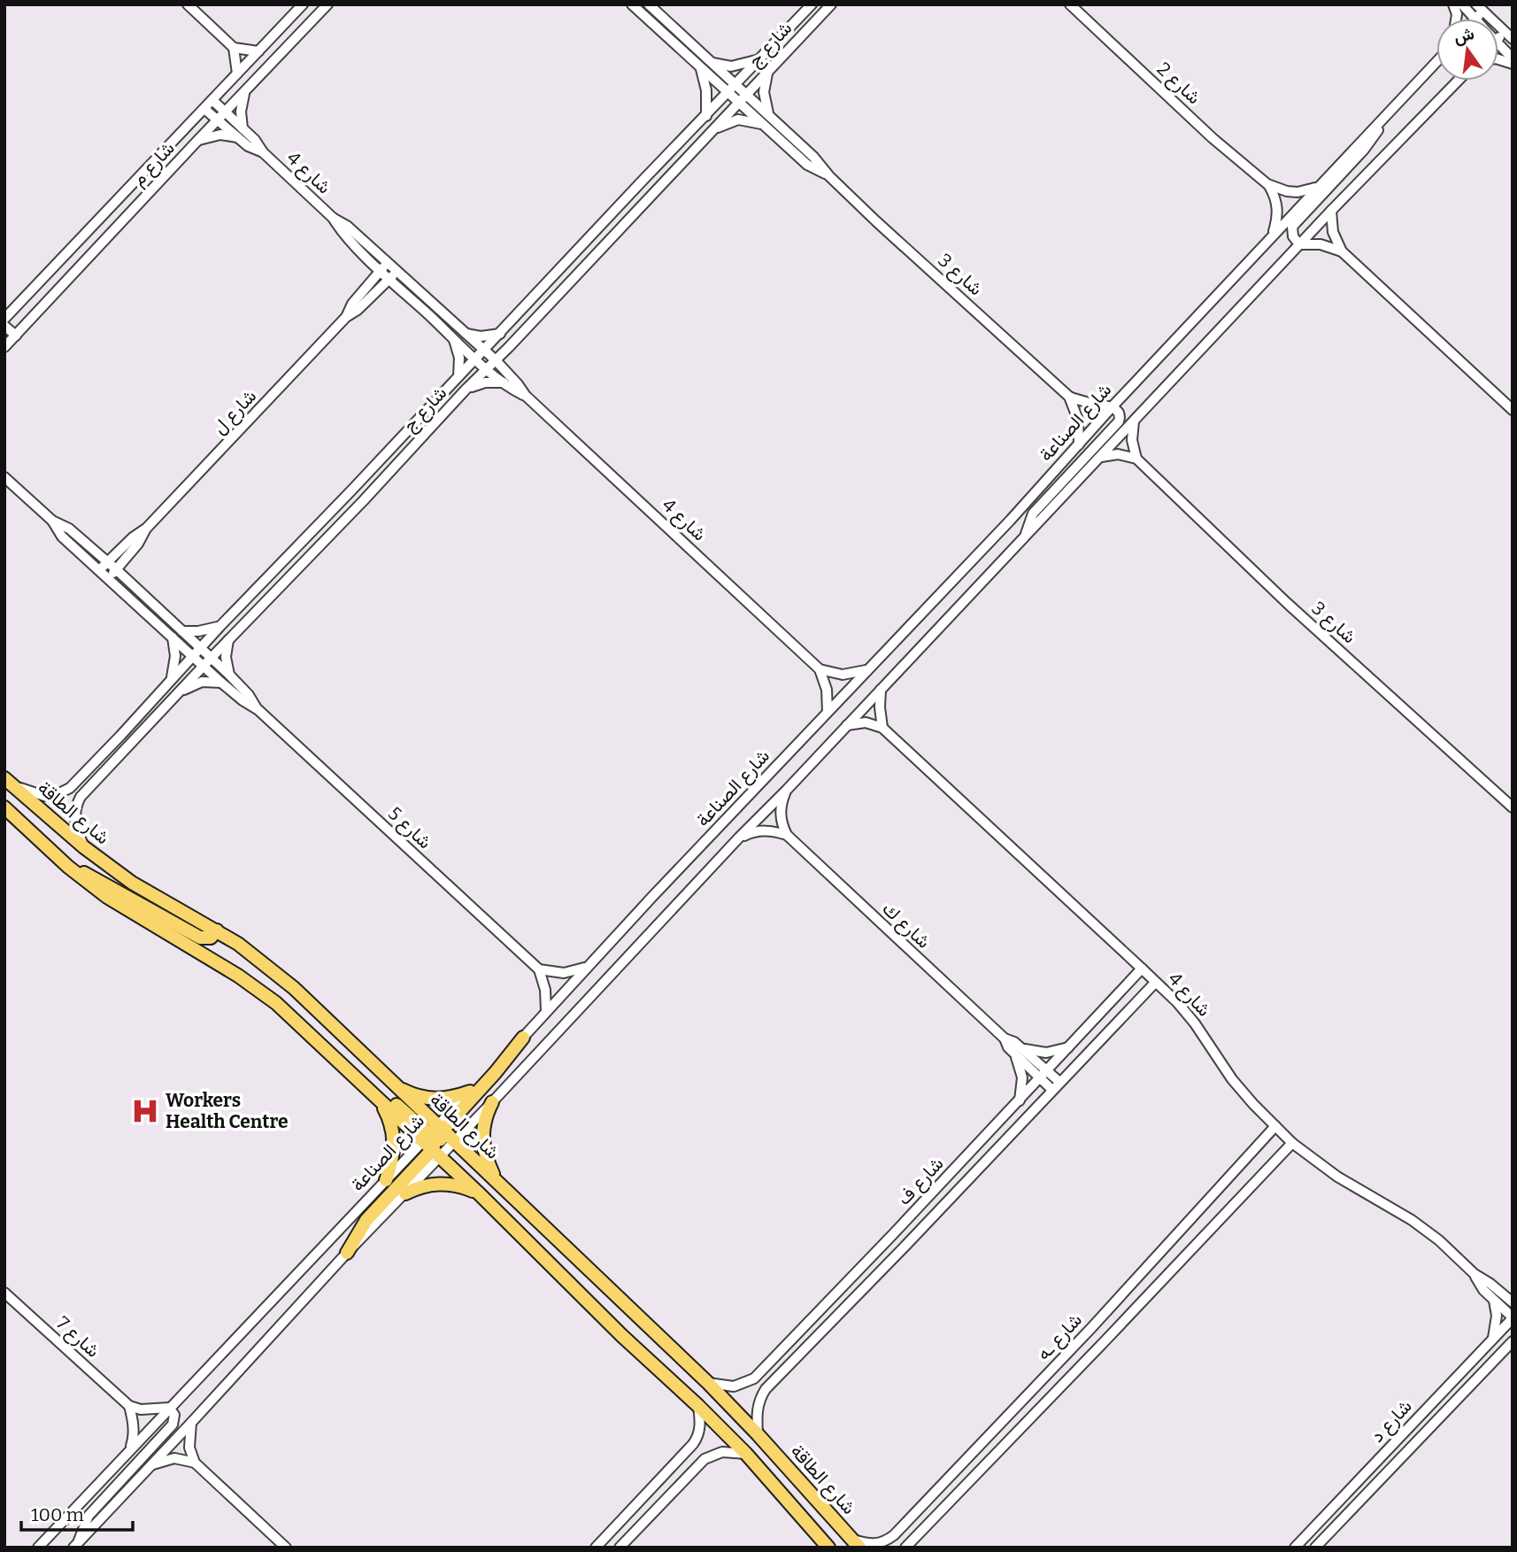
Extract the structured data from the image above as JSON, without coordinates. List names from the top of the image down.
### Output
{
  "streets": {
    "main road": ["شارع الطاقة"],
    "street": [
      "شارع ج",
      "شارع 2",
      "شارع م",
      "شارع 4",
      "شارع 3",
      "شارع ل",
      "شارع الصناعة",
      "شارع 5",
      "شارع ك",
      "شارع ف",
      "شارع 7",
      "شارع ـه",
      "شارع د"
    ]
  },
  "crossings": [
    ["شارع ج", "شارع 4"],
    ["شارع ج", "شارع 3"],
    ["شارع ج", "شارع الطاقة"],
    ["شارع ج", "شارع 5"],
    ["شارع 2", "شارع الصناعة"],
    ["شارع م", "شارع 4"],
    ["شارع 4", "شارع ل"],
    ["شارع 4", "شارع ف"],
    ["شارع 4", "شارع ـه"],
    ["شارع 4", "شارع د"],
    ["شارع 3", "شارع الصناعة"],
    ["شارع ل", "شارع 5"],
    ["شارع الصناعة", "شارع الطاقة"],
    ["شارع الطاقة", "شارع ف"],
    ["شارع الطاقة", "شارع ـه"],
    ["شارع ك", "شارع ف"]
  ],
  "places": {
    "hospital": ["Workers Health Centre"]
  },
  "scale_bar": "100 m",
  "north": "top"
}
